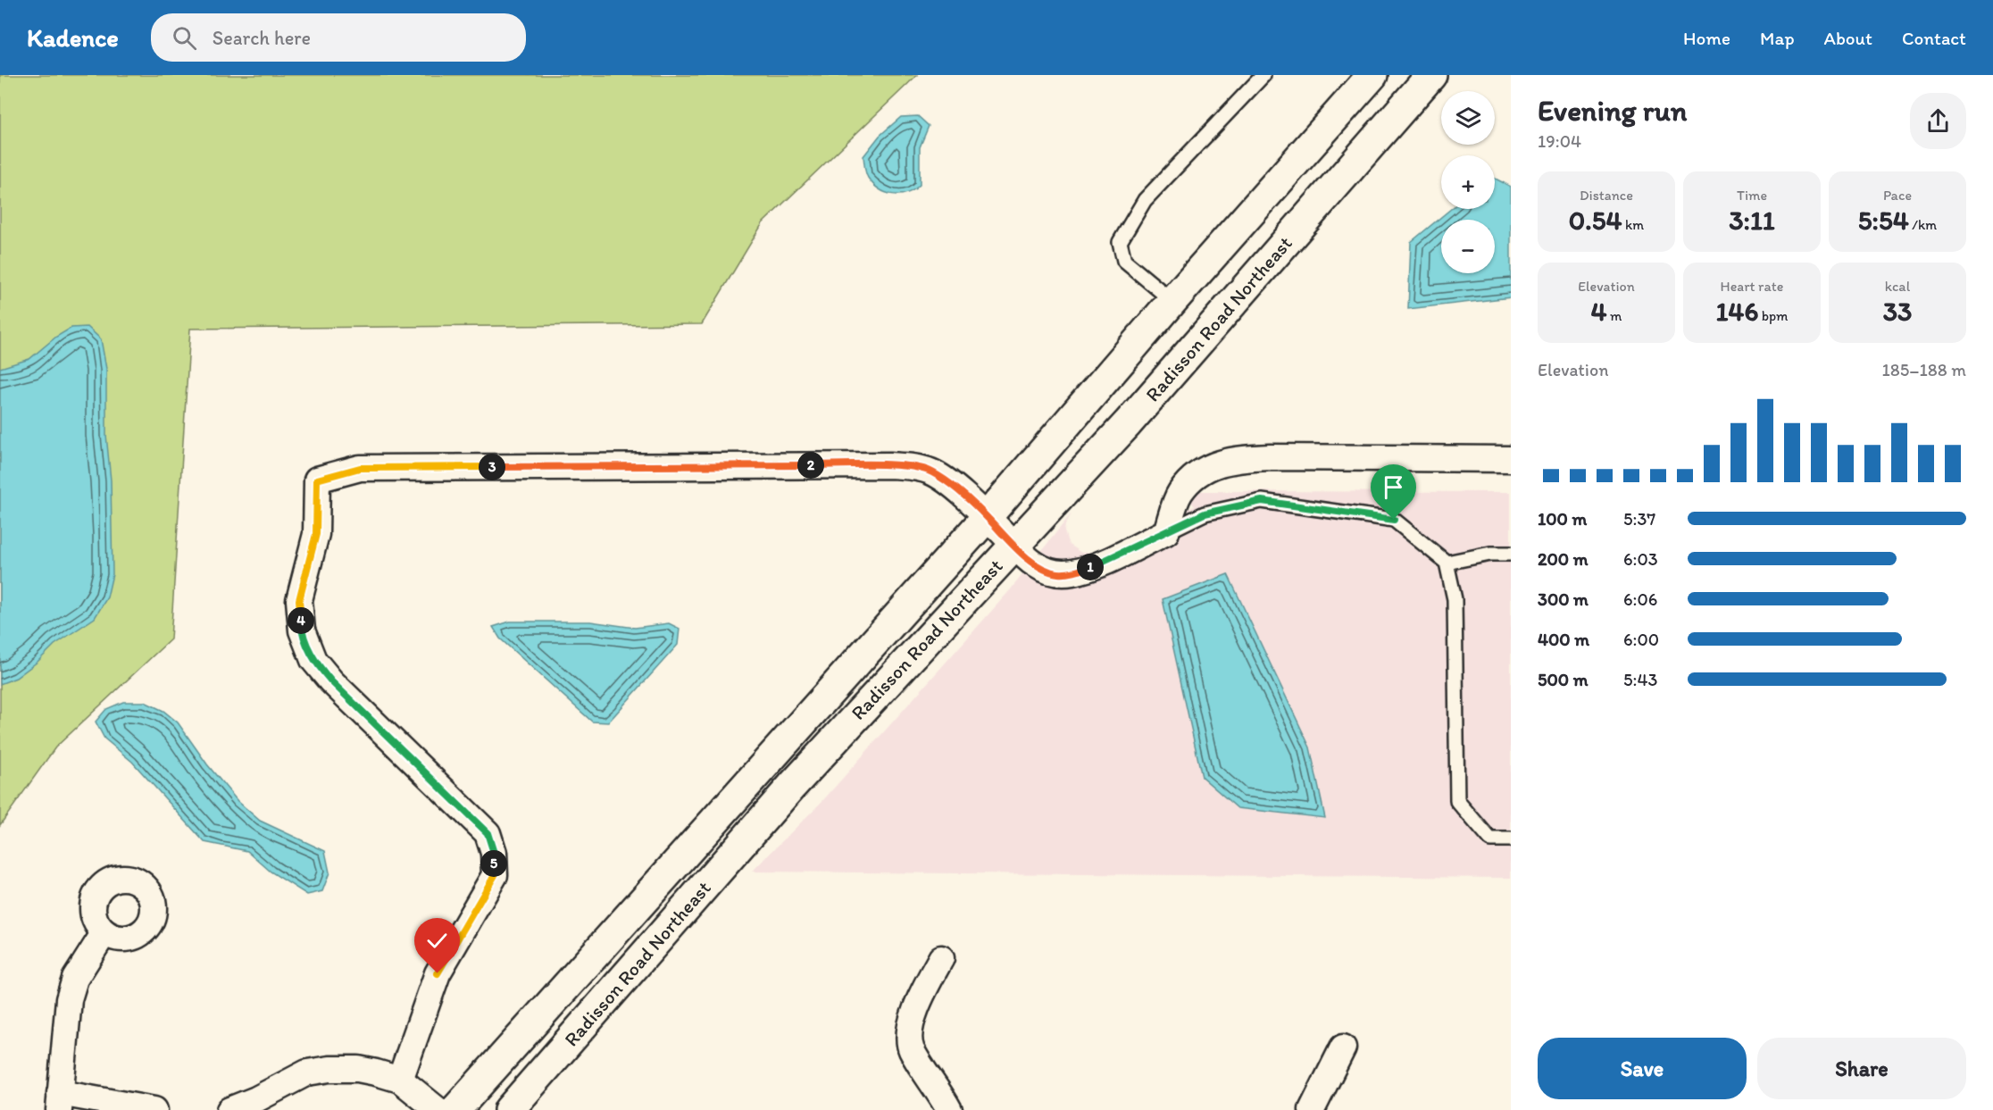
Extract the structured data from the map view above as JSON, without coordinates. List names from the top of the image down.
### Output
{
  "streets": {
    "main road": ["Radisson Road Northeast"]
  },
  "page": {
    "header": "Kadence",
    "search": "Search here",
    "nav": [
      "Home",
      "Map",
      "About",
      "Contact"
    ],
    "heading": ["Evening run", "19:04"],
    "map_buttons": ["+", "−"],
    "stats": [
      ["Distance", "0.54 km"],
      ["Time", "3:11"],
      ["Pace", "5:54 /km"],
      ["Elevation", "4 m"],
      ["Heart rate", "146 bpm"],
      ["kcal", "33"]
    ],
    "chart": ["Elevation", "185–188 m"],
    "pins": [
      "2",
      "3",
      "1",
      "4",
      "5"
    ],
    "list": [
      {
        "name": "100 m",
        "note": "5:37"
      },
      {
        "name": "200 m",
        "note": "6:03"
      },
      {
        "name": "300 m",
        "note": "6:06"
      },
      {
        "name": "400 m",
        "note": "6:00"
      },
      {
        "name": "500 m",
        "note": "5:43"
      }
    ],
    "buttons": ["Save", "Share"]
  }
}
